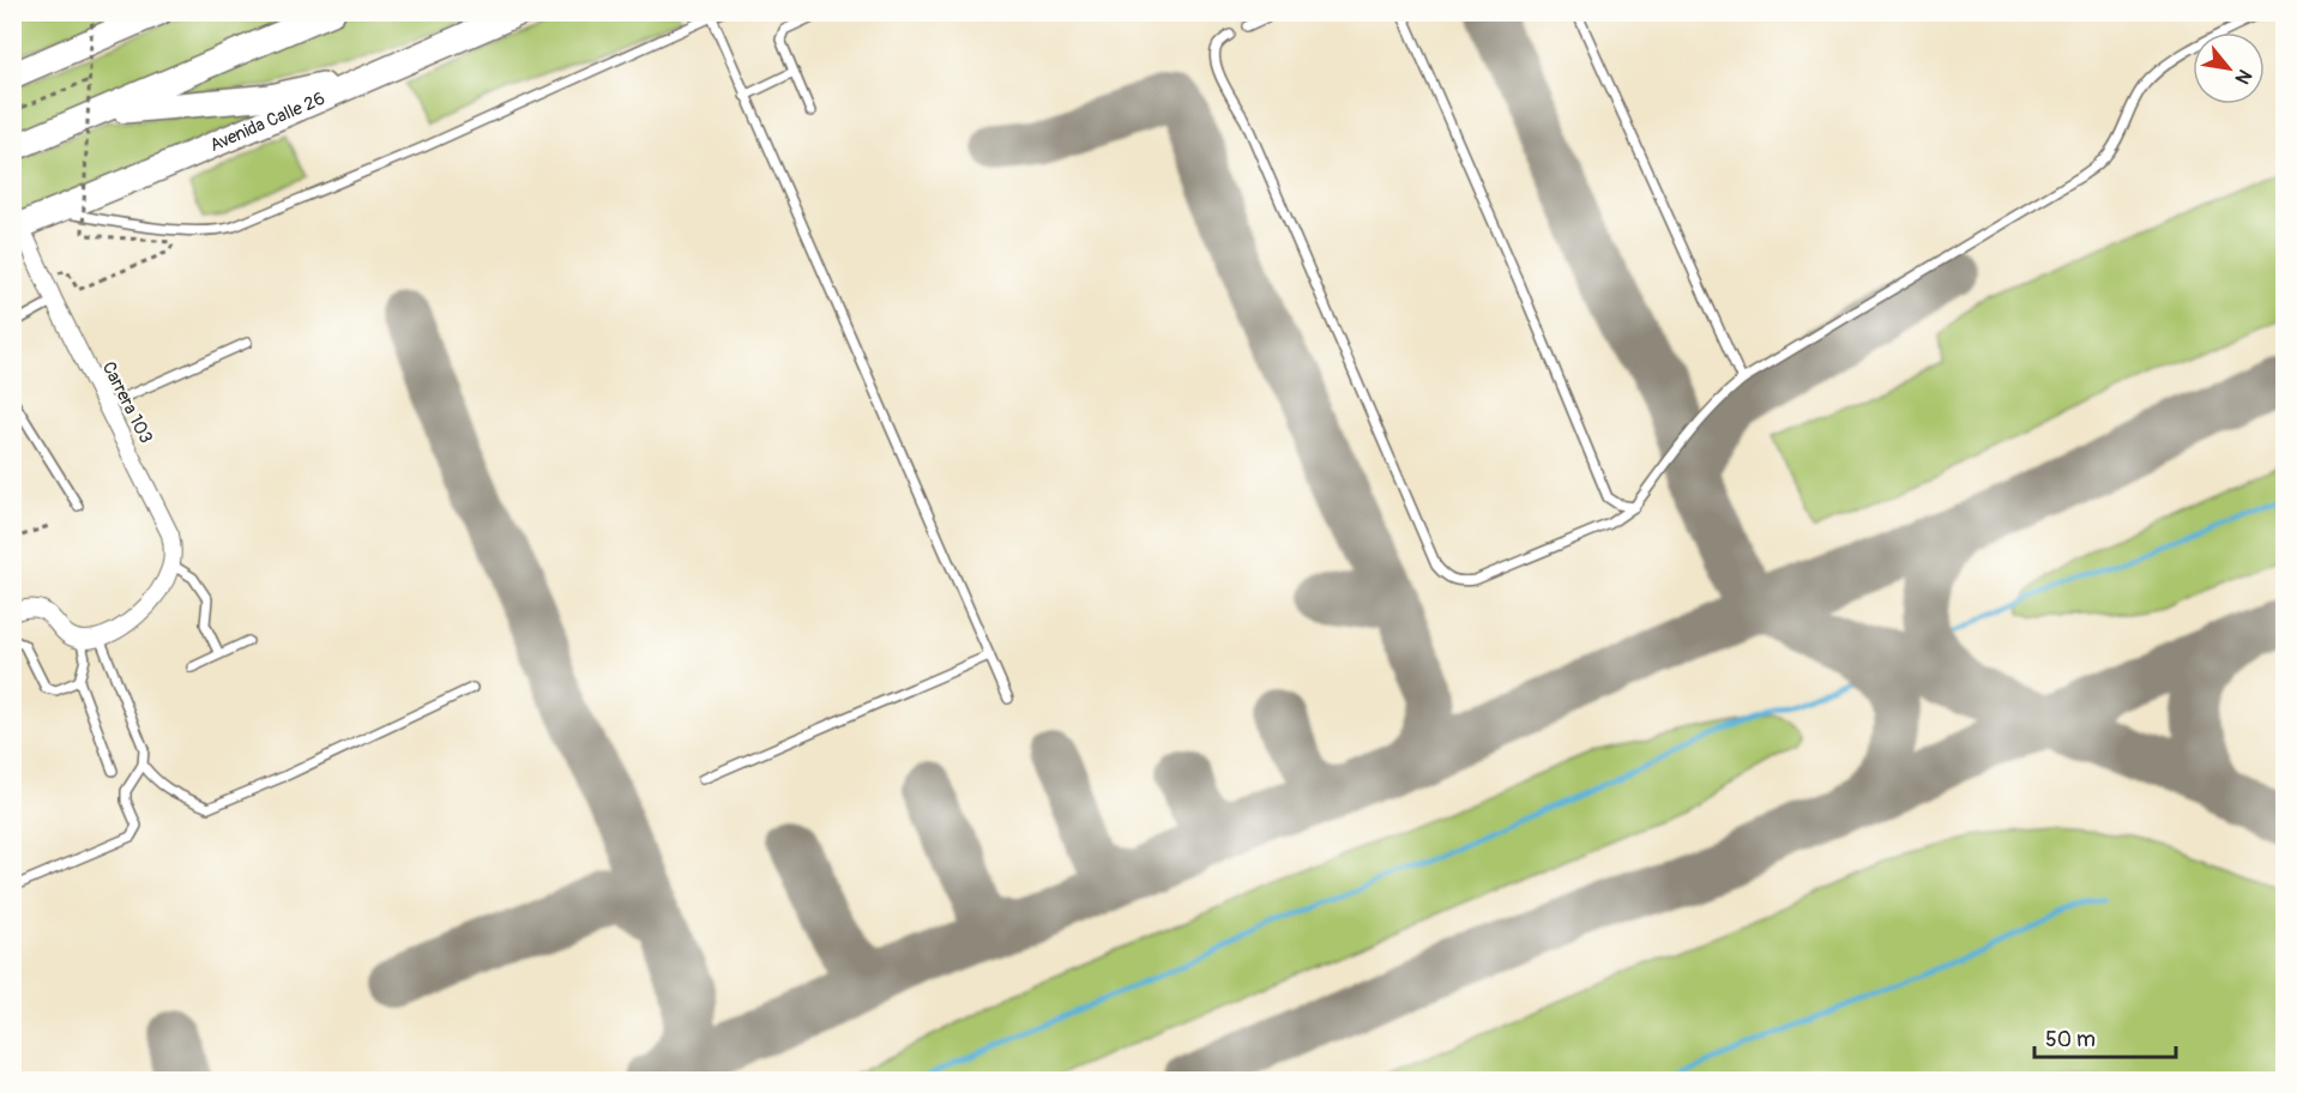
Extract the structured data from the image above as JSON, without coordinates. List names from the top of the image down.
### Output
{
  "streets": {
    "main road": ["Avenida Calle 26"],
    "street": ["Carrera 103"]
  },
  "crossings": [
    ["Avenida Calle 26", "Carrera 103"]
  ],
  "scale_bar": "50 m",
  "north": "bottom right"
}
